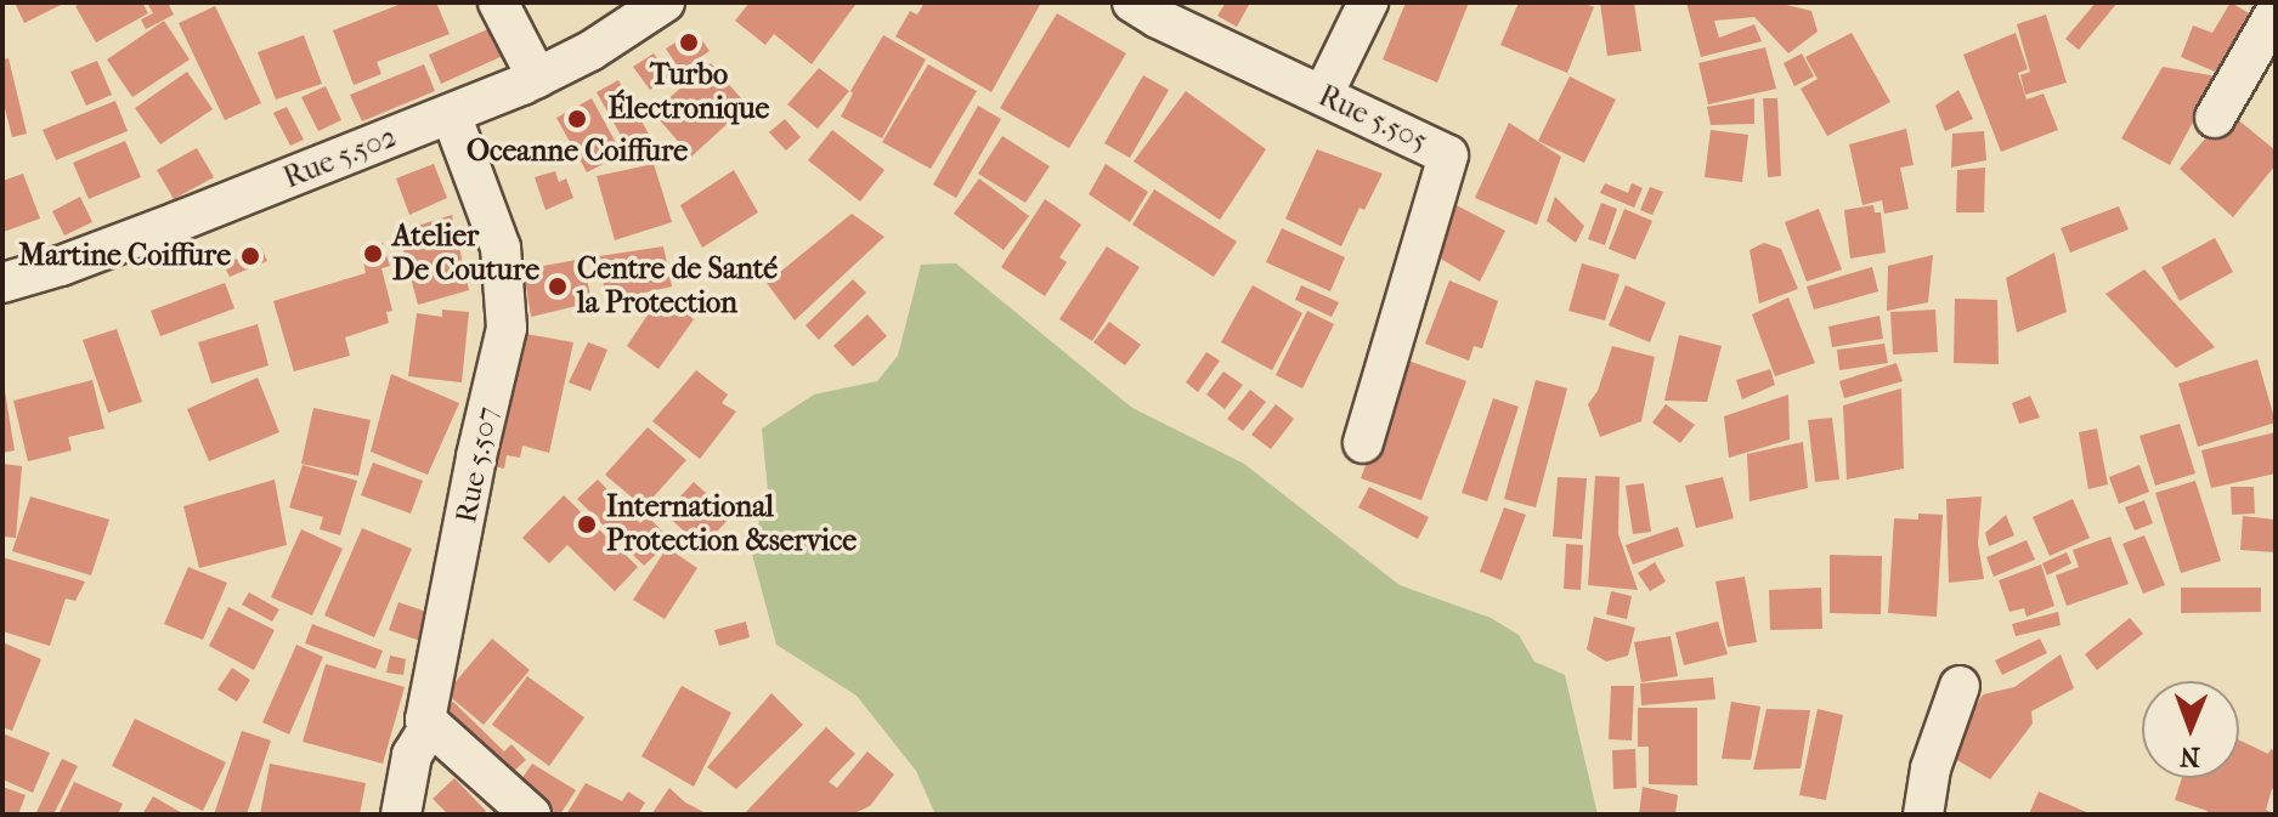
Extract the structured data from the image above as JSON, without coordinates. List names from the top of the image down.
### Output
{
  "streets": {
    "street": ["Rue 5.505", "Rue 5.502", "Rue 5.507"]
  },
  "crossings": [
    ["Rue 5.502", "Rue 5.507"]
  ],
  "places": [
    "Turbo Électronique",
    "Oceanne Coiffure",
    "Atelier De Couture",
    "Martine Coiffure",
    "Centre de Santé la Protection",
    "International Protection &service"
  ],
  "north": "bottom"
}
